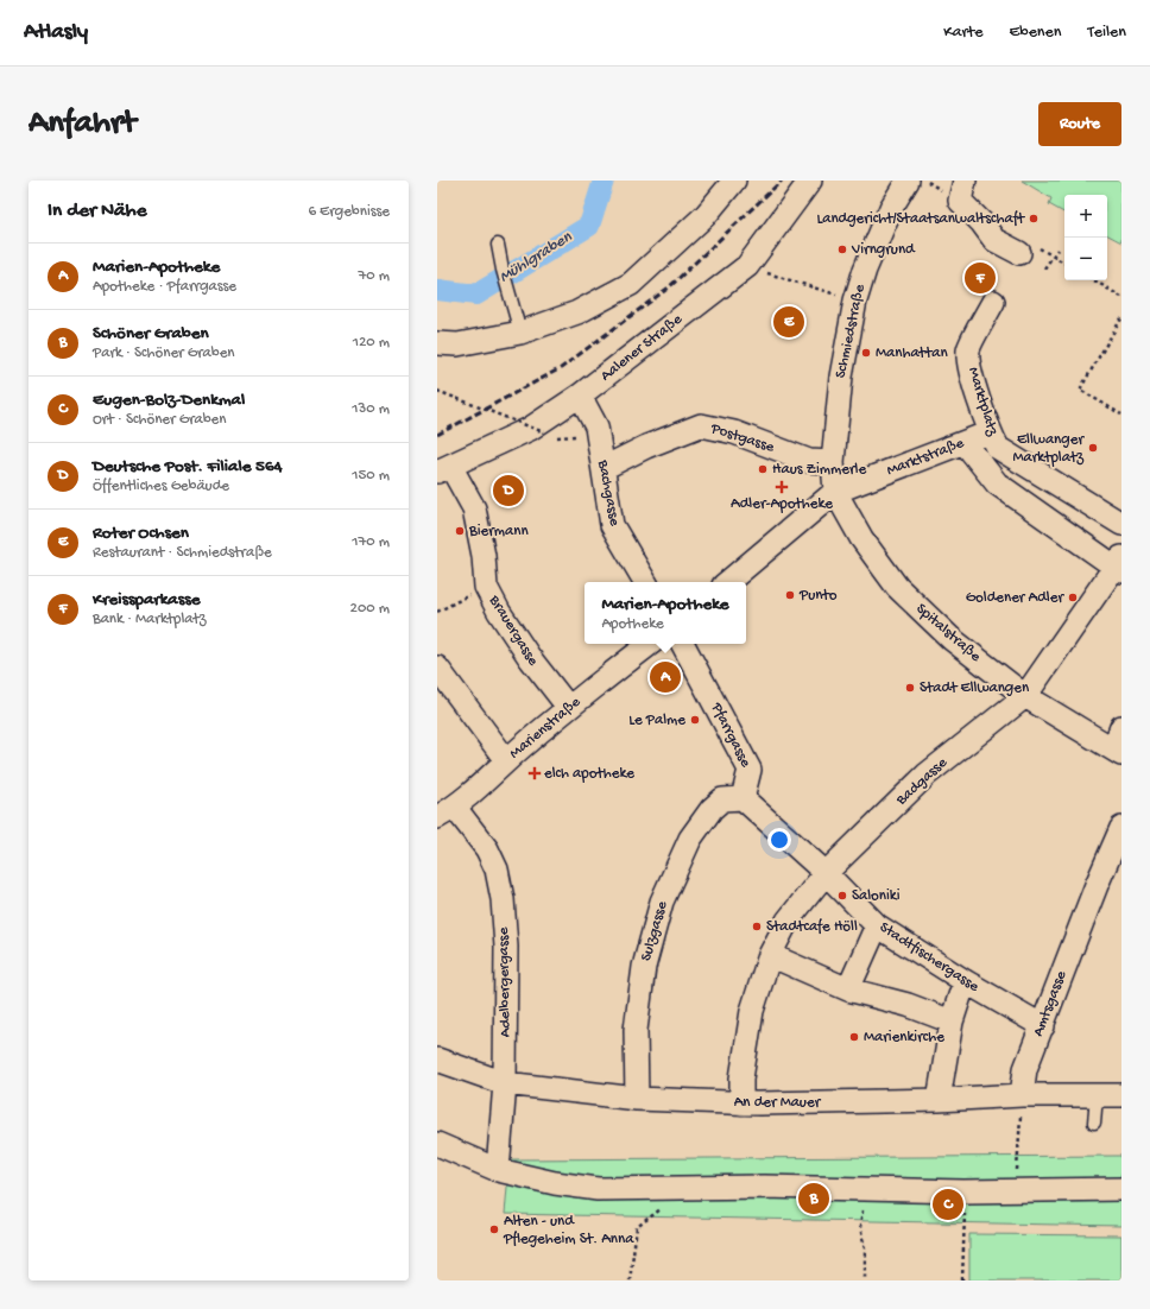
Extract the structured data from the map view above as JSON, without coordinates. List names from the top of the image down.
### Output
{
  "streets": {
    "street": [
      "Schmiedstraße",
      "Aalener Straße",
      "Marktplatz",
      "Postgasse",
      "Marktstraße",
      "Bachgasse",
      "Brauergasse",
      "Spitalstraße",
      "Marienstraße",
      "Pfarrgasse",
      "Badgasse",
      "Sulzgasse",
      "Stadtfischergasse",
      "Adelbergergasse",
      "Amtsgasse",
      "An der Mauer"
    ]
  },
  "crossings": [
    ["Schmiedstraße", "Postgasse"],
    ["Schmiedstraße", "Marktstraße"],
    ["Schmiedstraße", "Spitalstraße"],
    ["Aalener Straße", "Bachgasse"],
    ["Aalener Straße", "Brauergasse"],
    ["Marktplatz", "Marktstraße"],
    ["Marktplatz", "Badgasse"],
    ["Postgasse", "Bachgasse"],
    ["Marktstraße", "Spitalstraße"],
    ["Brauergasse", "Marienstraße"],
    ["Spitalstraße", "Badgasse"],
    ["Marienstraße", "Adelbergergasse"],
    ["Pfarrgasse", "Sulzgasse"],
    ["Badgasse", "Stadtfischergasse"],
    ["Sulzgasse", "An der Mauer"],
    ["Stadtfischergasse", "Amtsgasse"],
    ["Adelbergergasse", "An der Mauer"],
    ["Amtsgasse", "An der Mauer"]
  ],
  "water": ["Mühlgraben"],
  "places": {
    "other": [
      "Landgericht/Staatsanwaltschaft",
      "Virngrund",
      "Manhattan",
      "Ellwanger Marktplatz",
      "Haus Zimmerle",
      "Biermann",
      "Punto",
      "Goldener Adler",
      "Stadt Ellwangen",
      "Le Palme",
      "Saloniki",
      "Stadtcafe Höll",
      "Marienkirche",
      "Alten - und Pflegeheim St. Anna"
    ],
    "health": ["Adler-Apotheke", "elch apotheke"]
  },
  "page": {
    "header": "Atlasly",
    "nav": ["Karte", "Ebenen", "Teilen"],
    "buttons": "Route",
    "title": "Anfahrt",
    "heading": ["In der Nähe", "6 Ergebnisse"],
    "map_buttons": ["+", "−"],
    "list": [
      {
        "mark": "A",
        "name": "Marien-Apotheke",
        "note": "Apotheke · Pfarrgasse",
        "value": "70 m"
      },
      {
        "mark": "B",
        "name": "Schöner Graben",
        "note": "Park · Schöner Graben",
        "value": "120 m"
      },
      {
        "mark": "C",
        "name": "Eugen-Bolz-Denkmal",
        "note": "Ort · Schöner Graben",
        "value": "130 m"
      },
      {
        "mark": "D",
        "name": "Deutsche Post. Filiale 564",
        "note": "Öffentliches Gebäude",
        "value": "150 m"
      },
      {
        "mark": "E",
        "name": "Roter Ochsen",
        "note": "Restaurant · Schmiedstraße",
        "value": "170 m"
      },
      {
        "mark": "F",
        "name": "Kreissparkasse",
        "note": "Bank · Marktplatz",
        "value": "200 m"
      }
    ],
    "pins": [
      "F",
      "E",
      "D",
      "A",
      "B",
      "C"
    ],
    "popup": ["Marien-Apotheke", "Apotheke"]
  }
}
